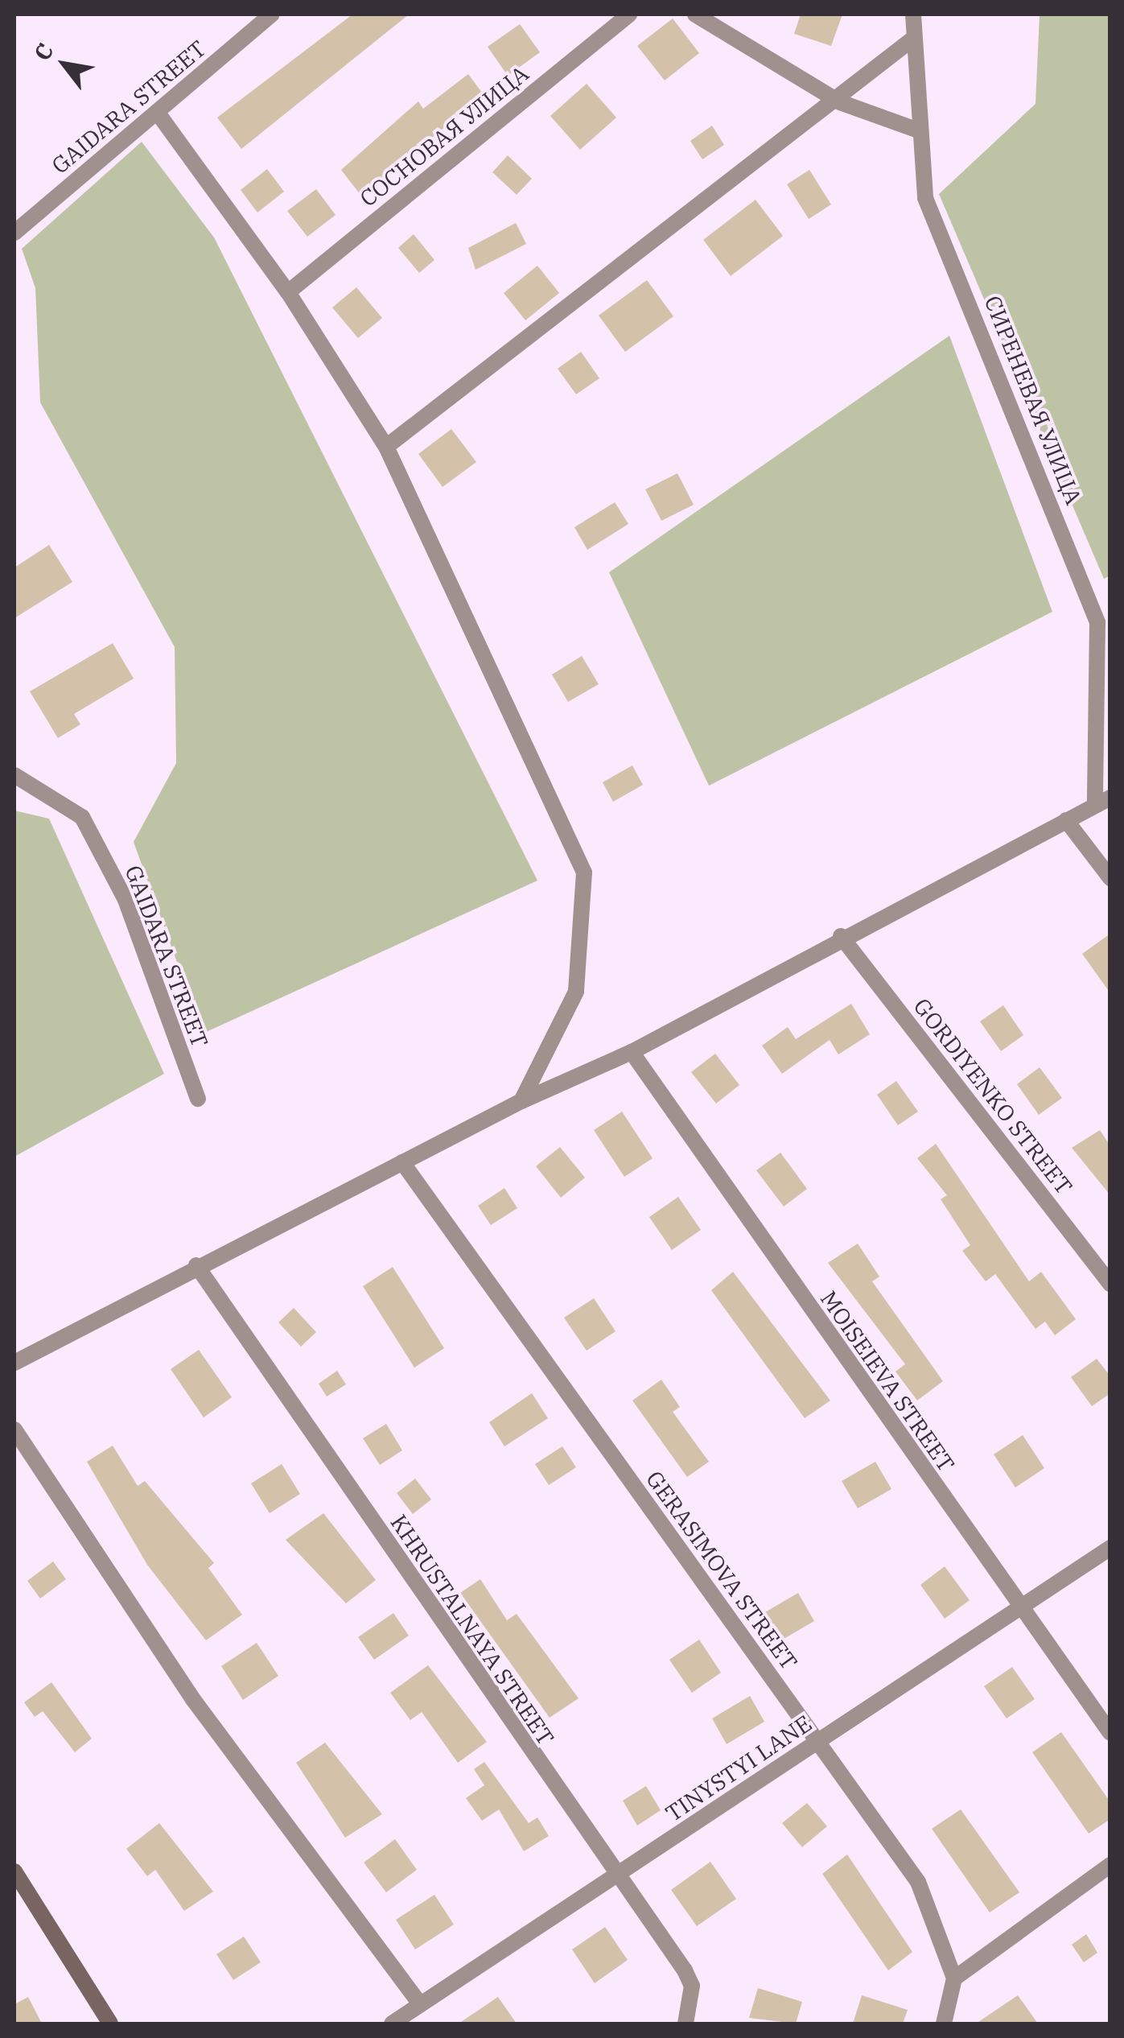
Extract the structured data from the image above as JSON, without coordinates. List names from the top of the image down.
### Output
{
  "streets": {
    "street": [
      "GAIDARA STREET",
      "СОСНОВАЯ УЛИЦА",
      "СИРЕНЕВАЯ УЛИЦА",
      "GORDIYENKO STREET",
      "MOISEIEVA STREET",
      "GERASIMOVA STREET",
      "KHRUSTALNAYA STREET",
      "TINYSTYI LANE"
    ]
  },
  "crossings": [
    ["MOISEIEVA STREET", "TINYSTYI LANE"],
    ["GERASIMOVA STREET", "TINYSTYI LANE"],
    ["KHRUSTALNAYA STREET", "TINYSTYI LANE"]
  ],
  "north": "top left"
}
